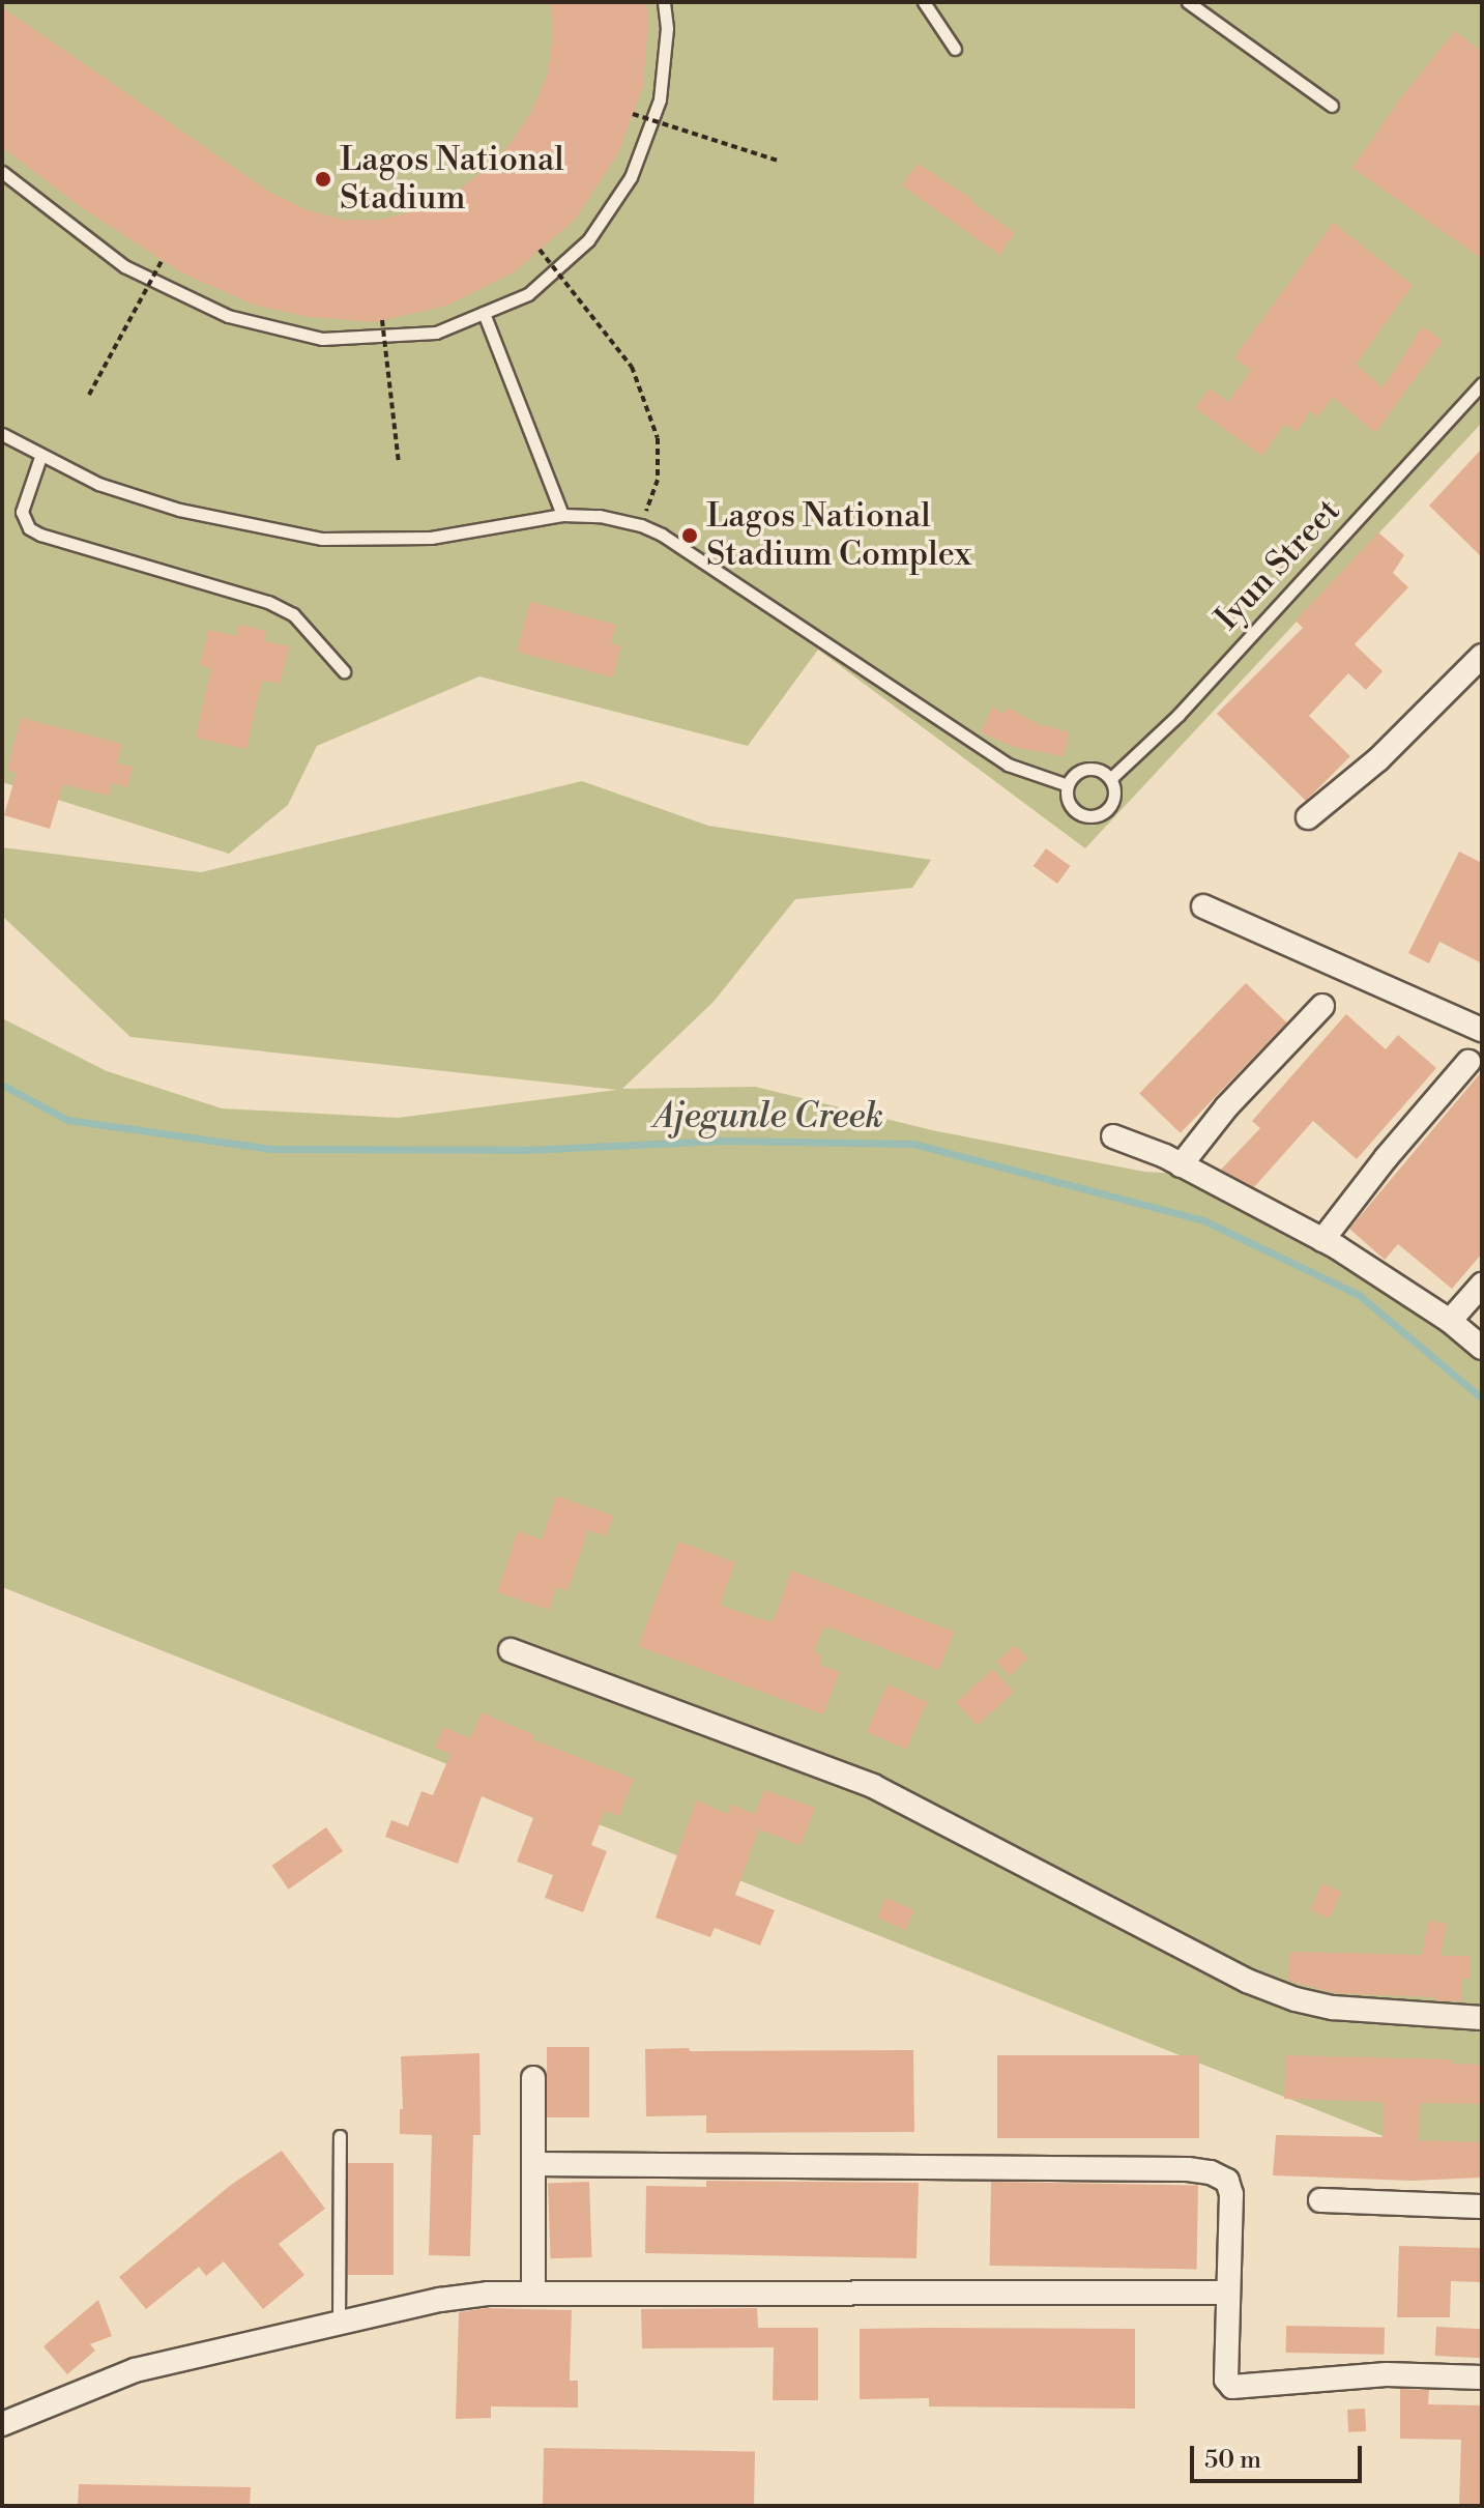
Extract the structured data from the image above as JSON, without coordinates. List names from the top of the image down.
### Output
{
  "streets": {
    "lane": ["Iyun Street"]
  },
  "water": ["Ajegunle Creek"],
  "places": ["Lagos National Stadium", "Lagos National Stadium Complex"],
  "scale_bar": "50 m"
}
